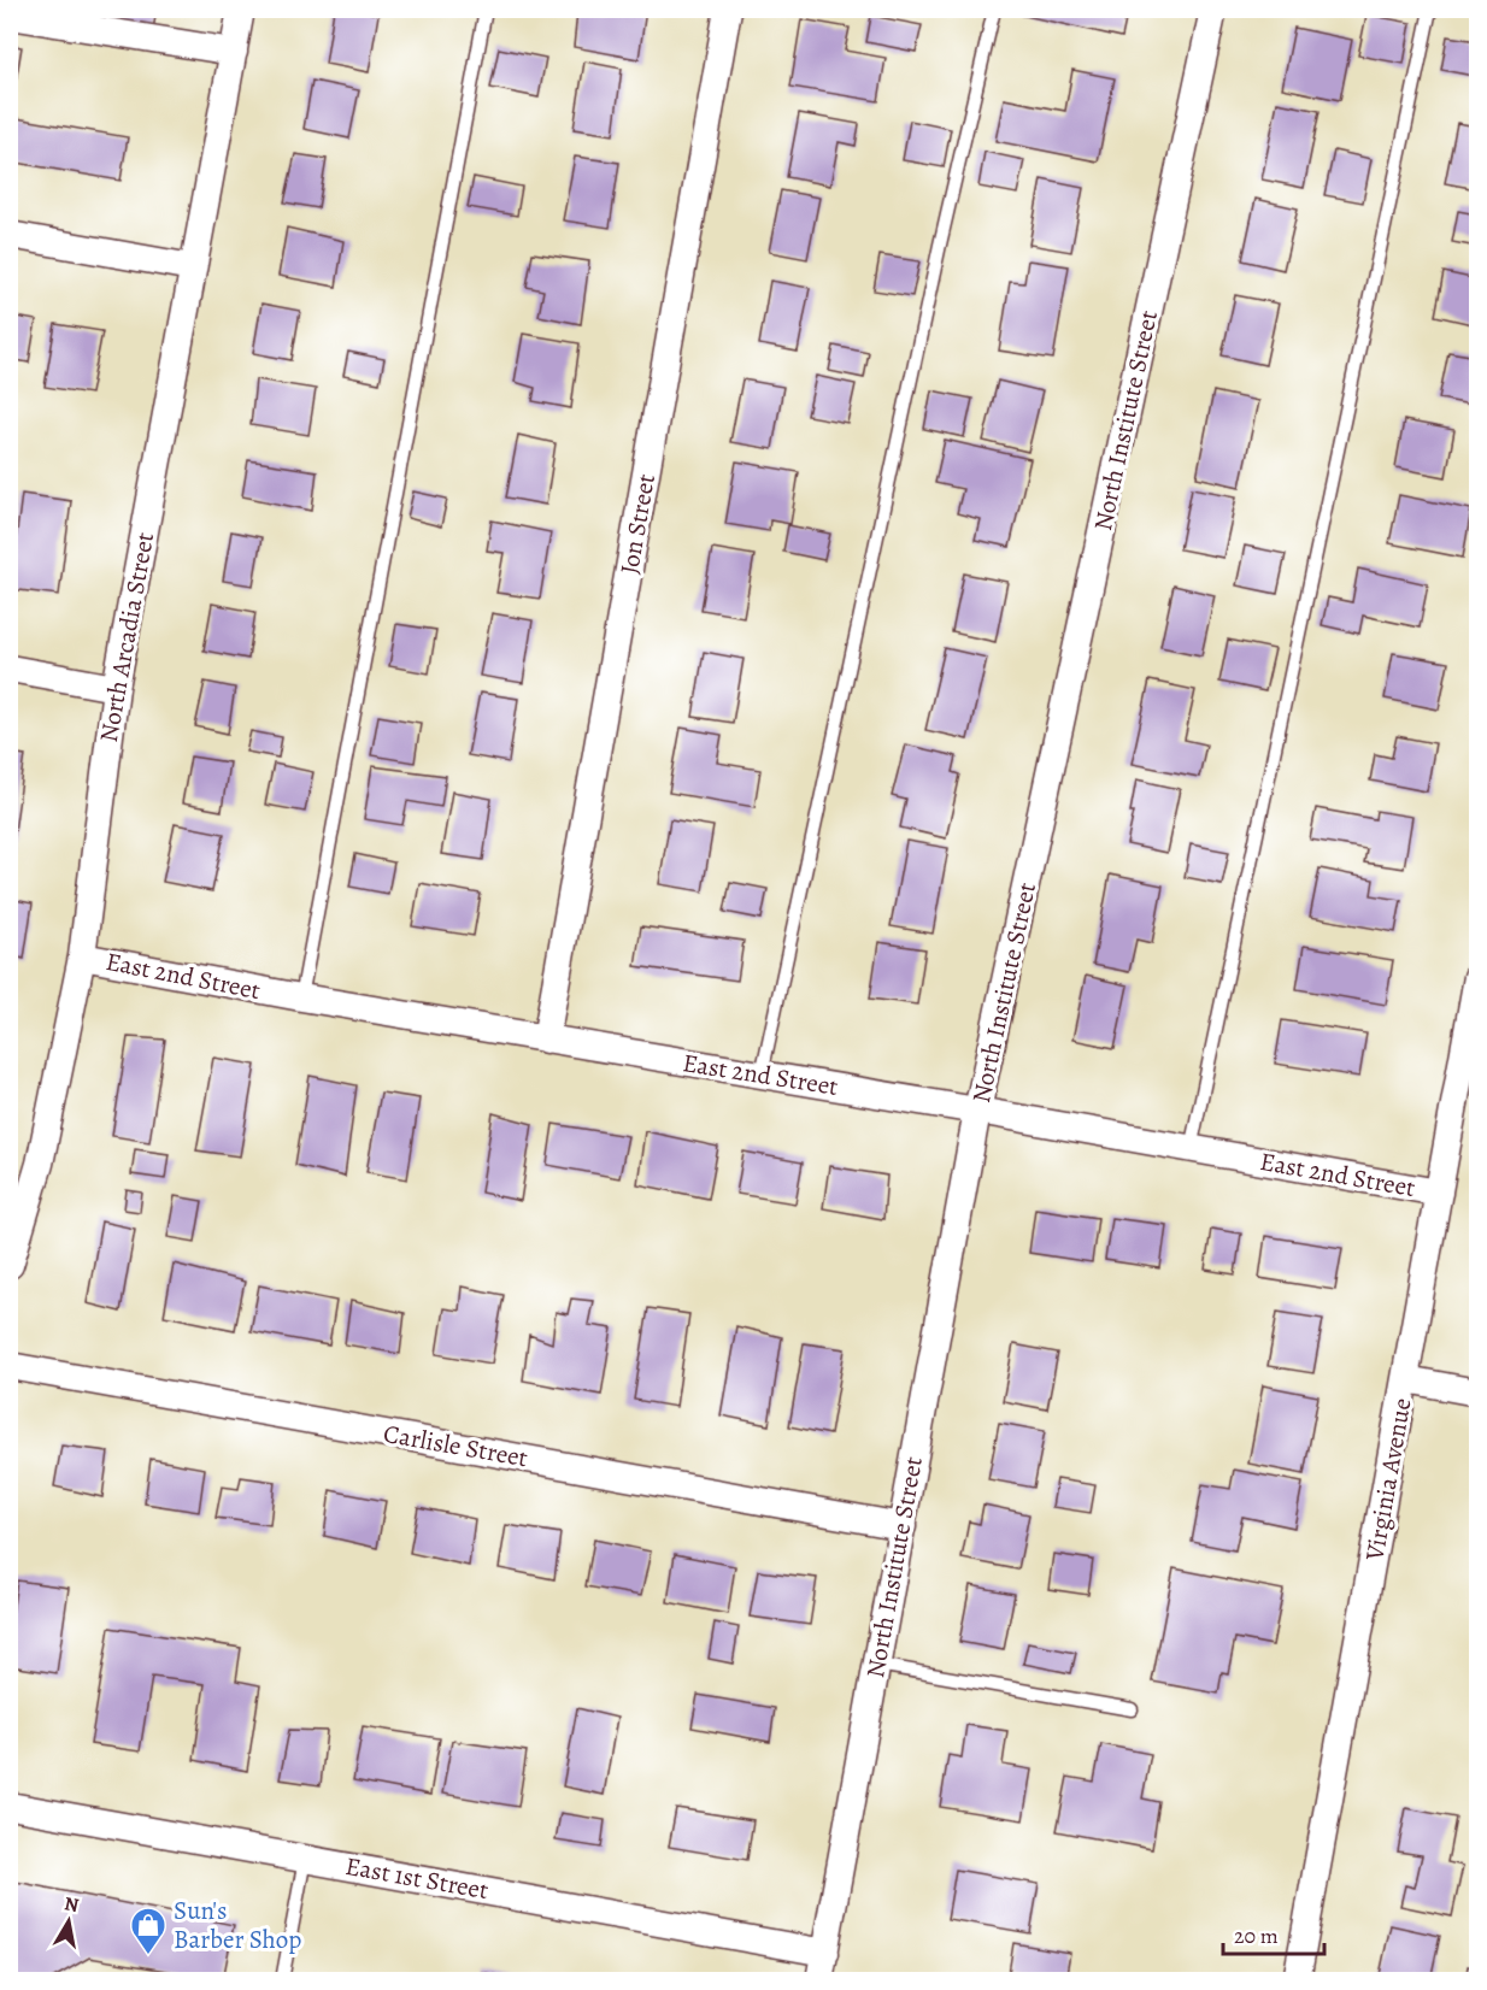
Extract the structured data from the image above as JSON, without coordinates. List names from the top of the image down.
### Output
{
  "streets": {
    "street": [
      "North Institute Street",
      "Jon Street",
      "North Arcadia Street",
      "East 2nd Street",
      "Carlisle Street",
      "Virginia Avenue",
      "East 1st Street"
    ]
  },
  "crossings": [
    ["North Institute Street", "East 2nd Street"],
    ["North Institute Street", "Carlisle Street"],
    ["North Institute Street", "East 1st Street"],
    ["Jon Street", "East 2nd Street"],
    ["North Arcadia Street", "East 2nd Street"],
    ["East 2nd Street", "Virginia Avenue"]
  ],
  "places": {
    "shop": ["Sun's Barber Shop"]
  },
  "scale_bar": "20 m",
  "north": "top"
}
